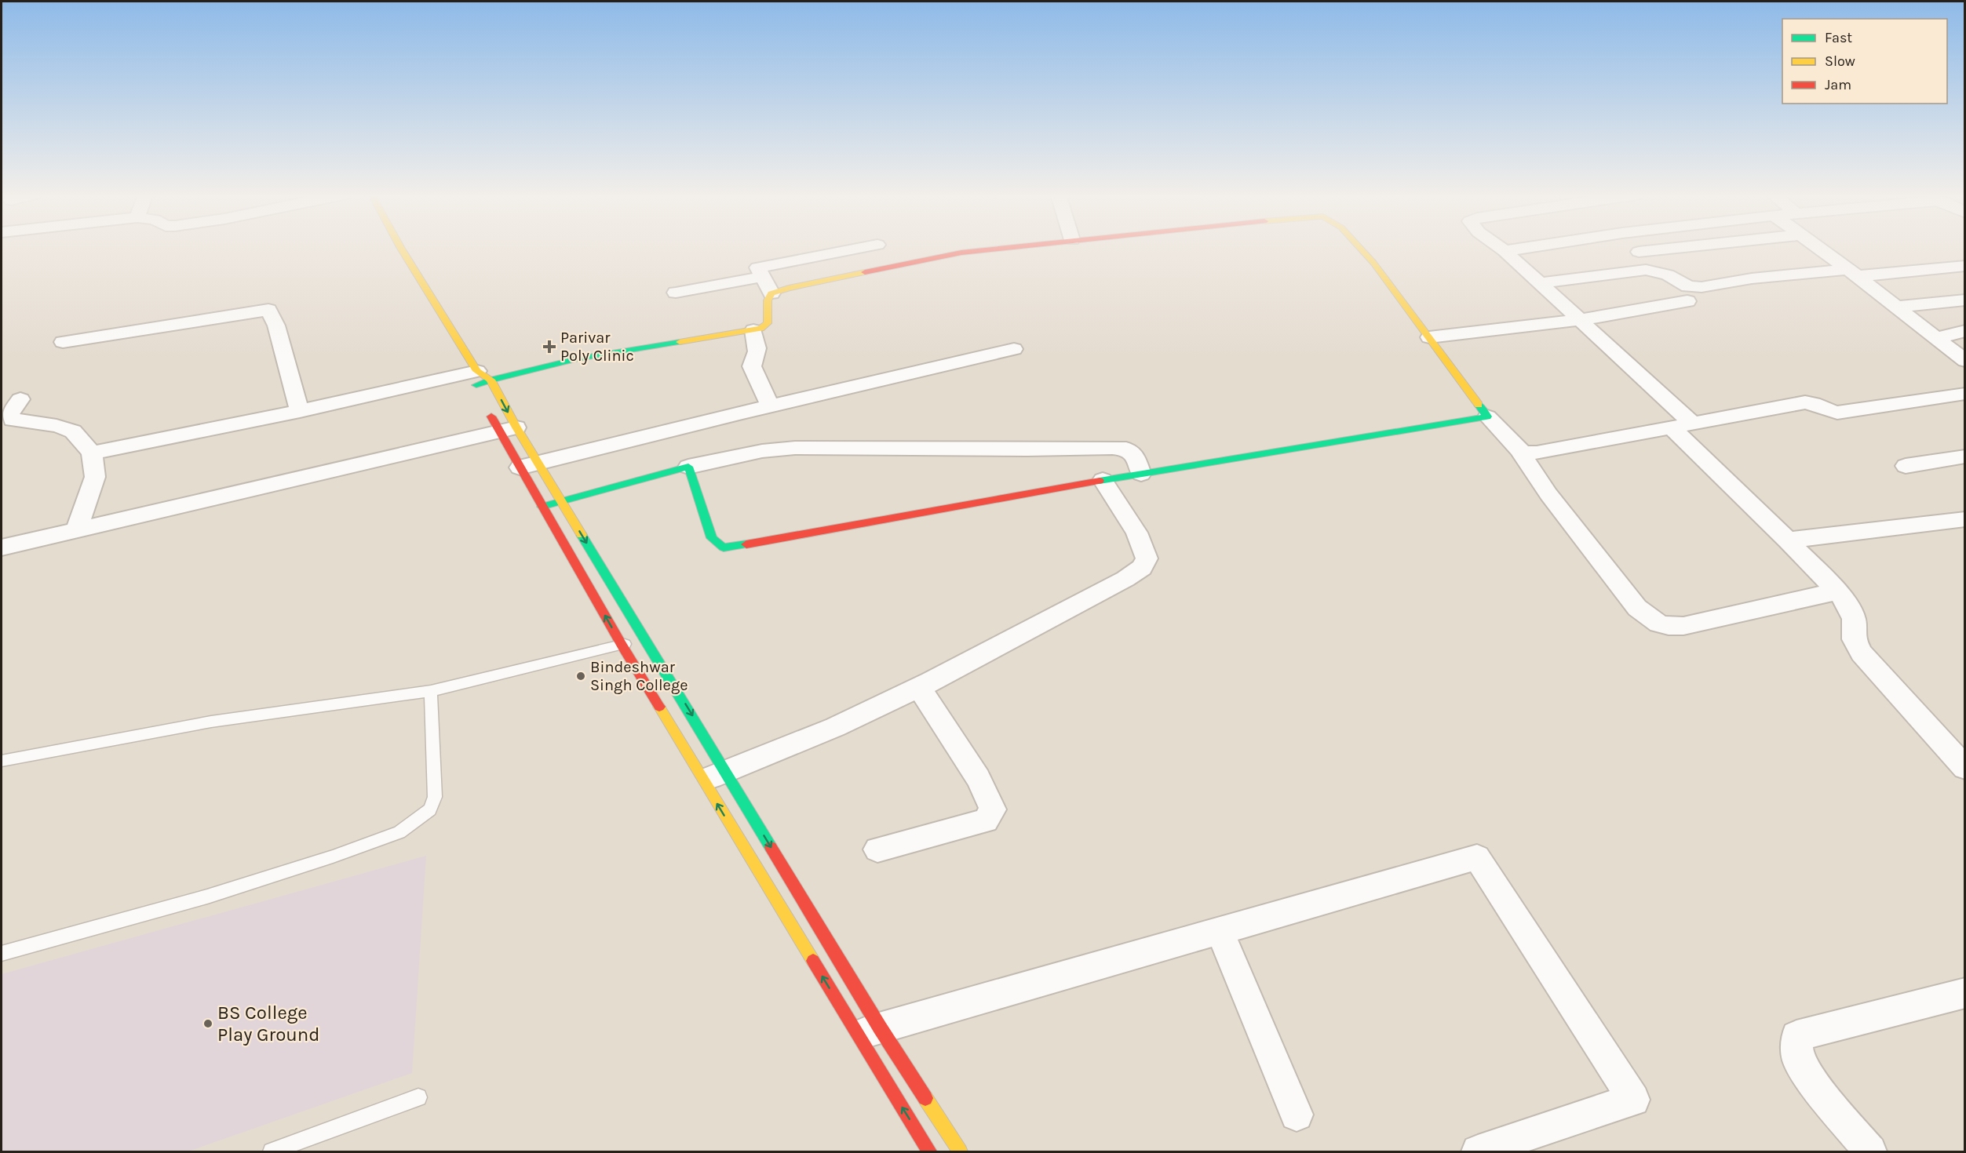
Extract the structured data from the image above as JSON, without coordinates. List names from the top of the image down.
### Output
{
  "places": {
    "health": ["Parivar Poly Clinic"],
    "other": ["Bindeshwar Singh College", "BS College Play Ground"]
  },
  "legend": ["Fast", "Slow", "Jam"]
}
